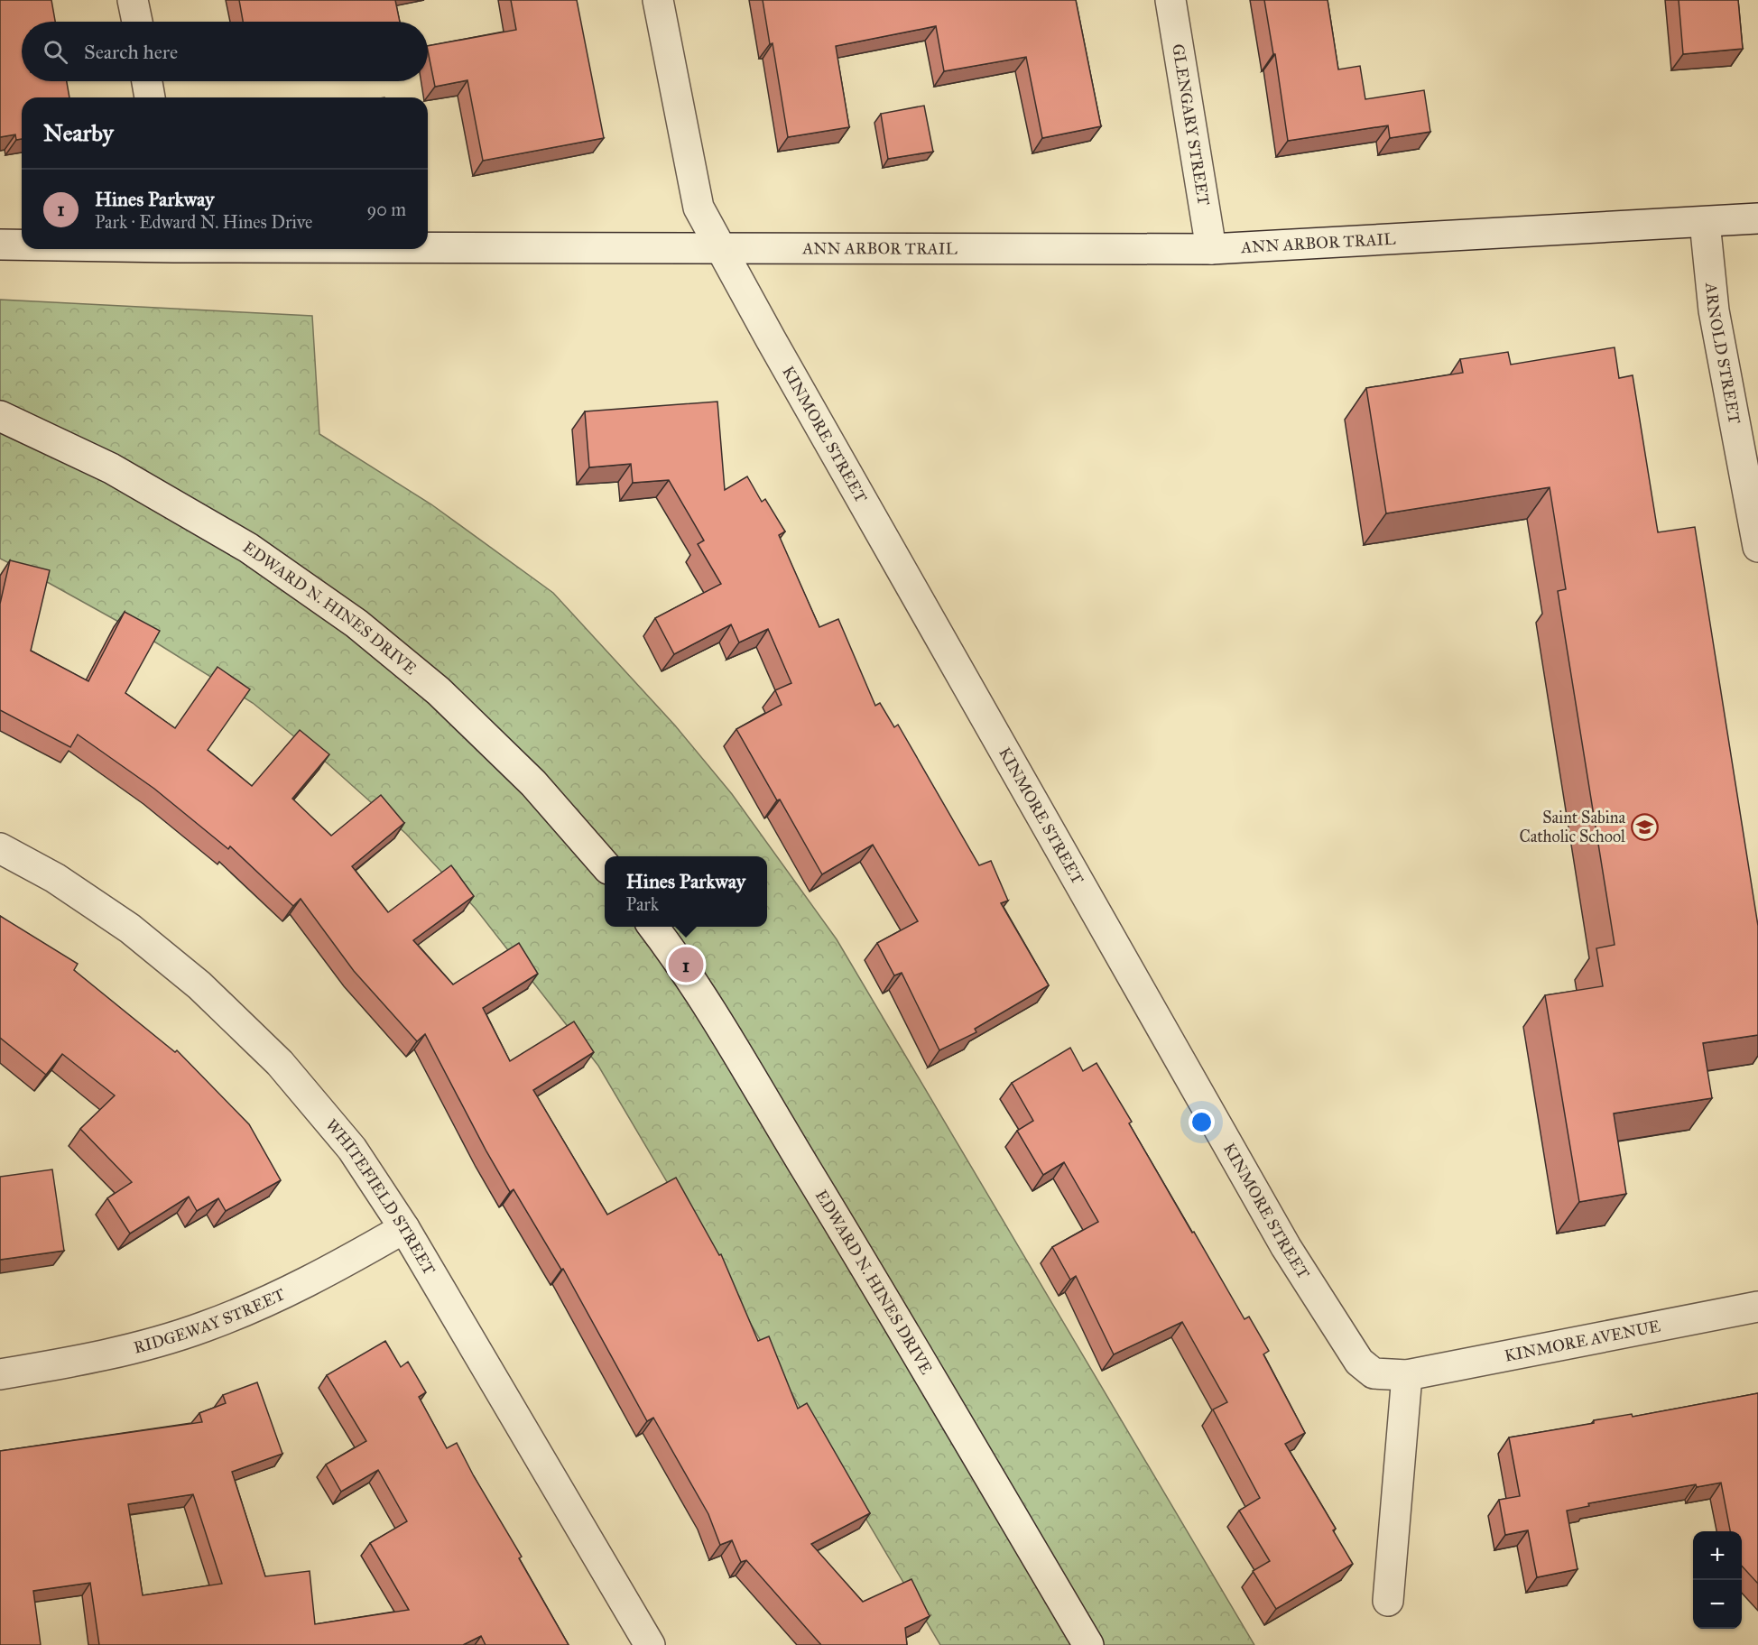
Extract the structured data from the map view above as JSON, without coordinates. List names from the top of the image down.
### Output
{
  "streets": {
    "street": [
      "GLENGARY STREET",
      "ANN ARBOR TRAIL",
      "ARNOLD STREET",
      "KINMORE STREET",
      "EDWARD N. HINES DRIVE",
      "WHITEFIELD STREET",
      "RIDGEWAY STREET",
      "KINMORE AVENUE"
    ]
  },
  "crossings": [
    ["GLENGARY STREET", "ANN ARBOR TRAIL"],
    ["ANN ARBOR TRAIL", "ARNOLD STREET"],
    ["ANN ARBOR TRAIL", "KINMORE STREET"],
    ["KINMORE STREET", "KINMORE AVENUE"],
    ["WHITEFIELD STREET", "RIDGEWAY STREET"]
  ],
  "places": {
    "school or university": ["Saint Sabina Catholic School"]
  },
  "page": {
    "search": "Search here",
    "heading": "Nearby",
    "list": [
      {
        "mark": "1",
        "name": "Hines Parkway",
        "note": "Park · Edward N. Hines Drive",
        "value": "90 m"
      }
    ],
    "popup": ["Hines Parkway", "Park"],
    "pins": "1",
    "map_buttons": ["+", "−"]
  }
}
